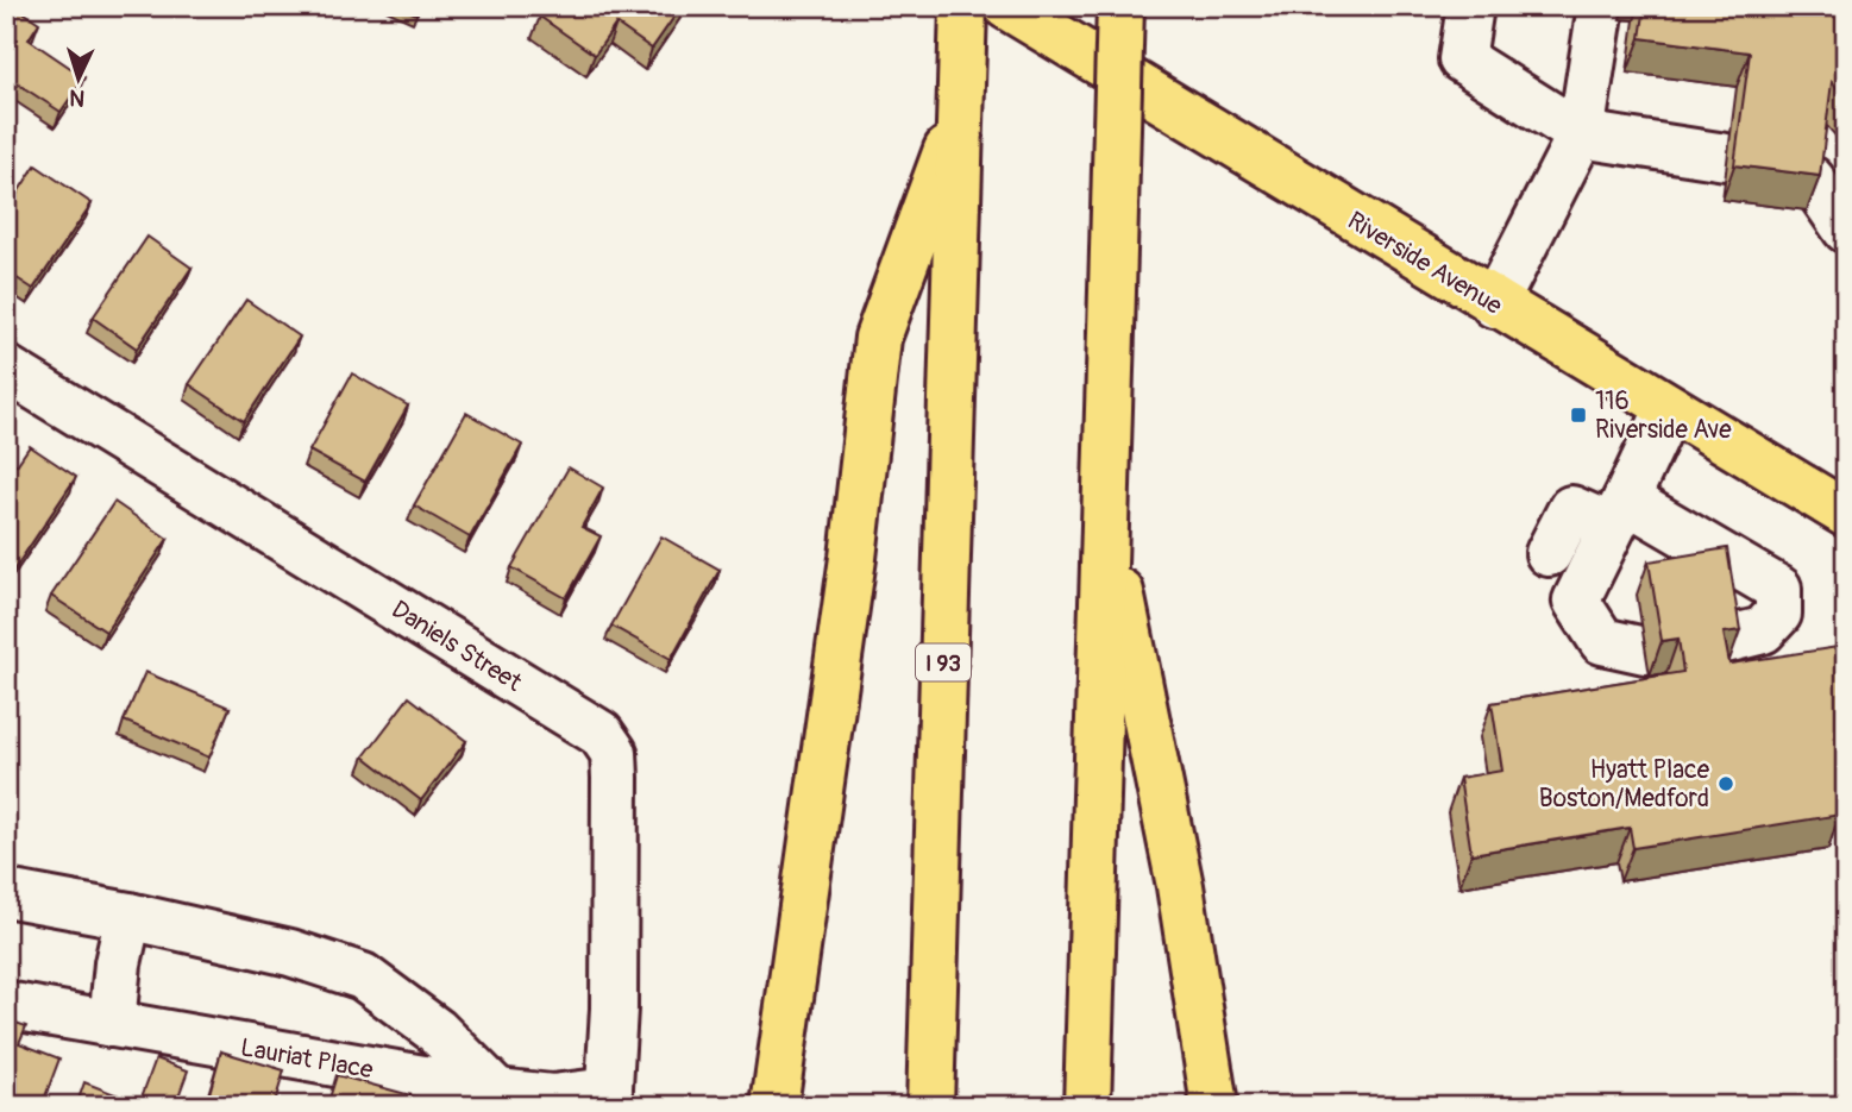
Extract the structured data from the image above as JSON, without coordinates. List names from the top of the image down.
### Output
{
  "streets": {
    "main road": ["Riverside Avenue", "I 93"],
    "street": ["Daniels Street", "Lauriat Place"]
  },
  "crossings": [
    ["Daniels Street", "Lauriat Place"]
  ],
  "places": {
    "transit": ["116 Riverside Ave"],
    "other": ["Hyatt Place Boston/Medford"]
  },
  "north": "bottom"
}
